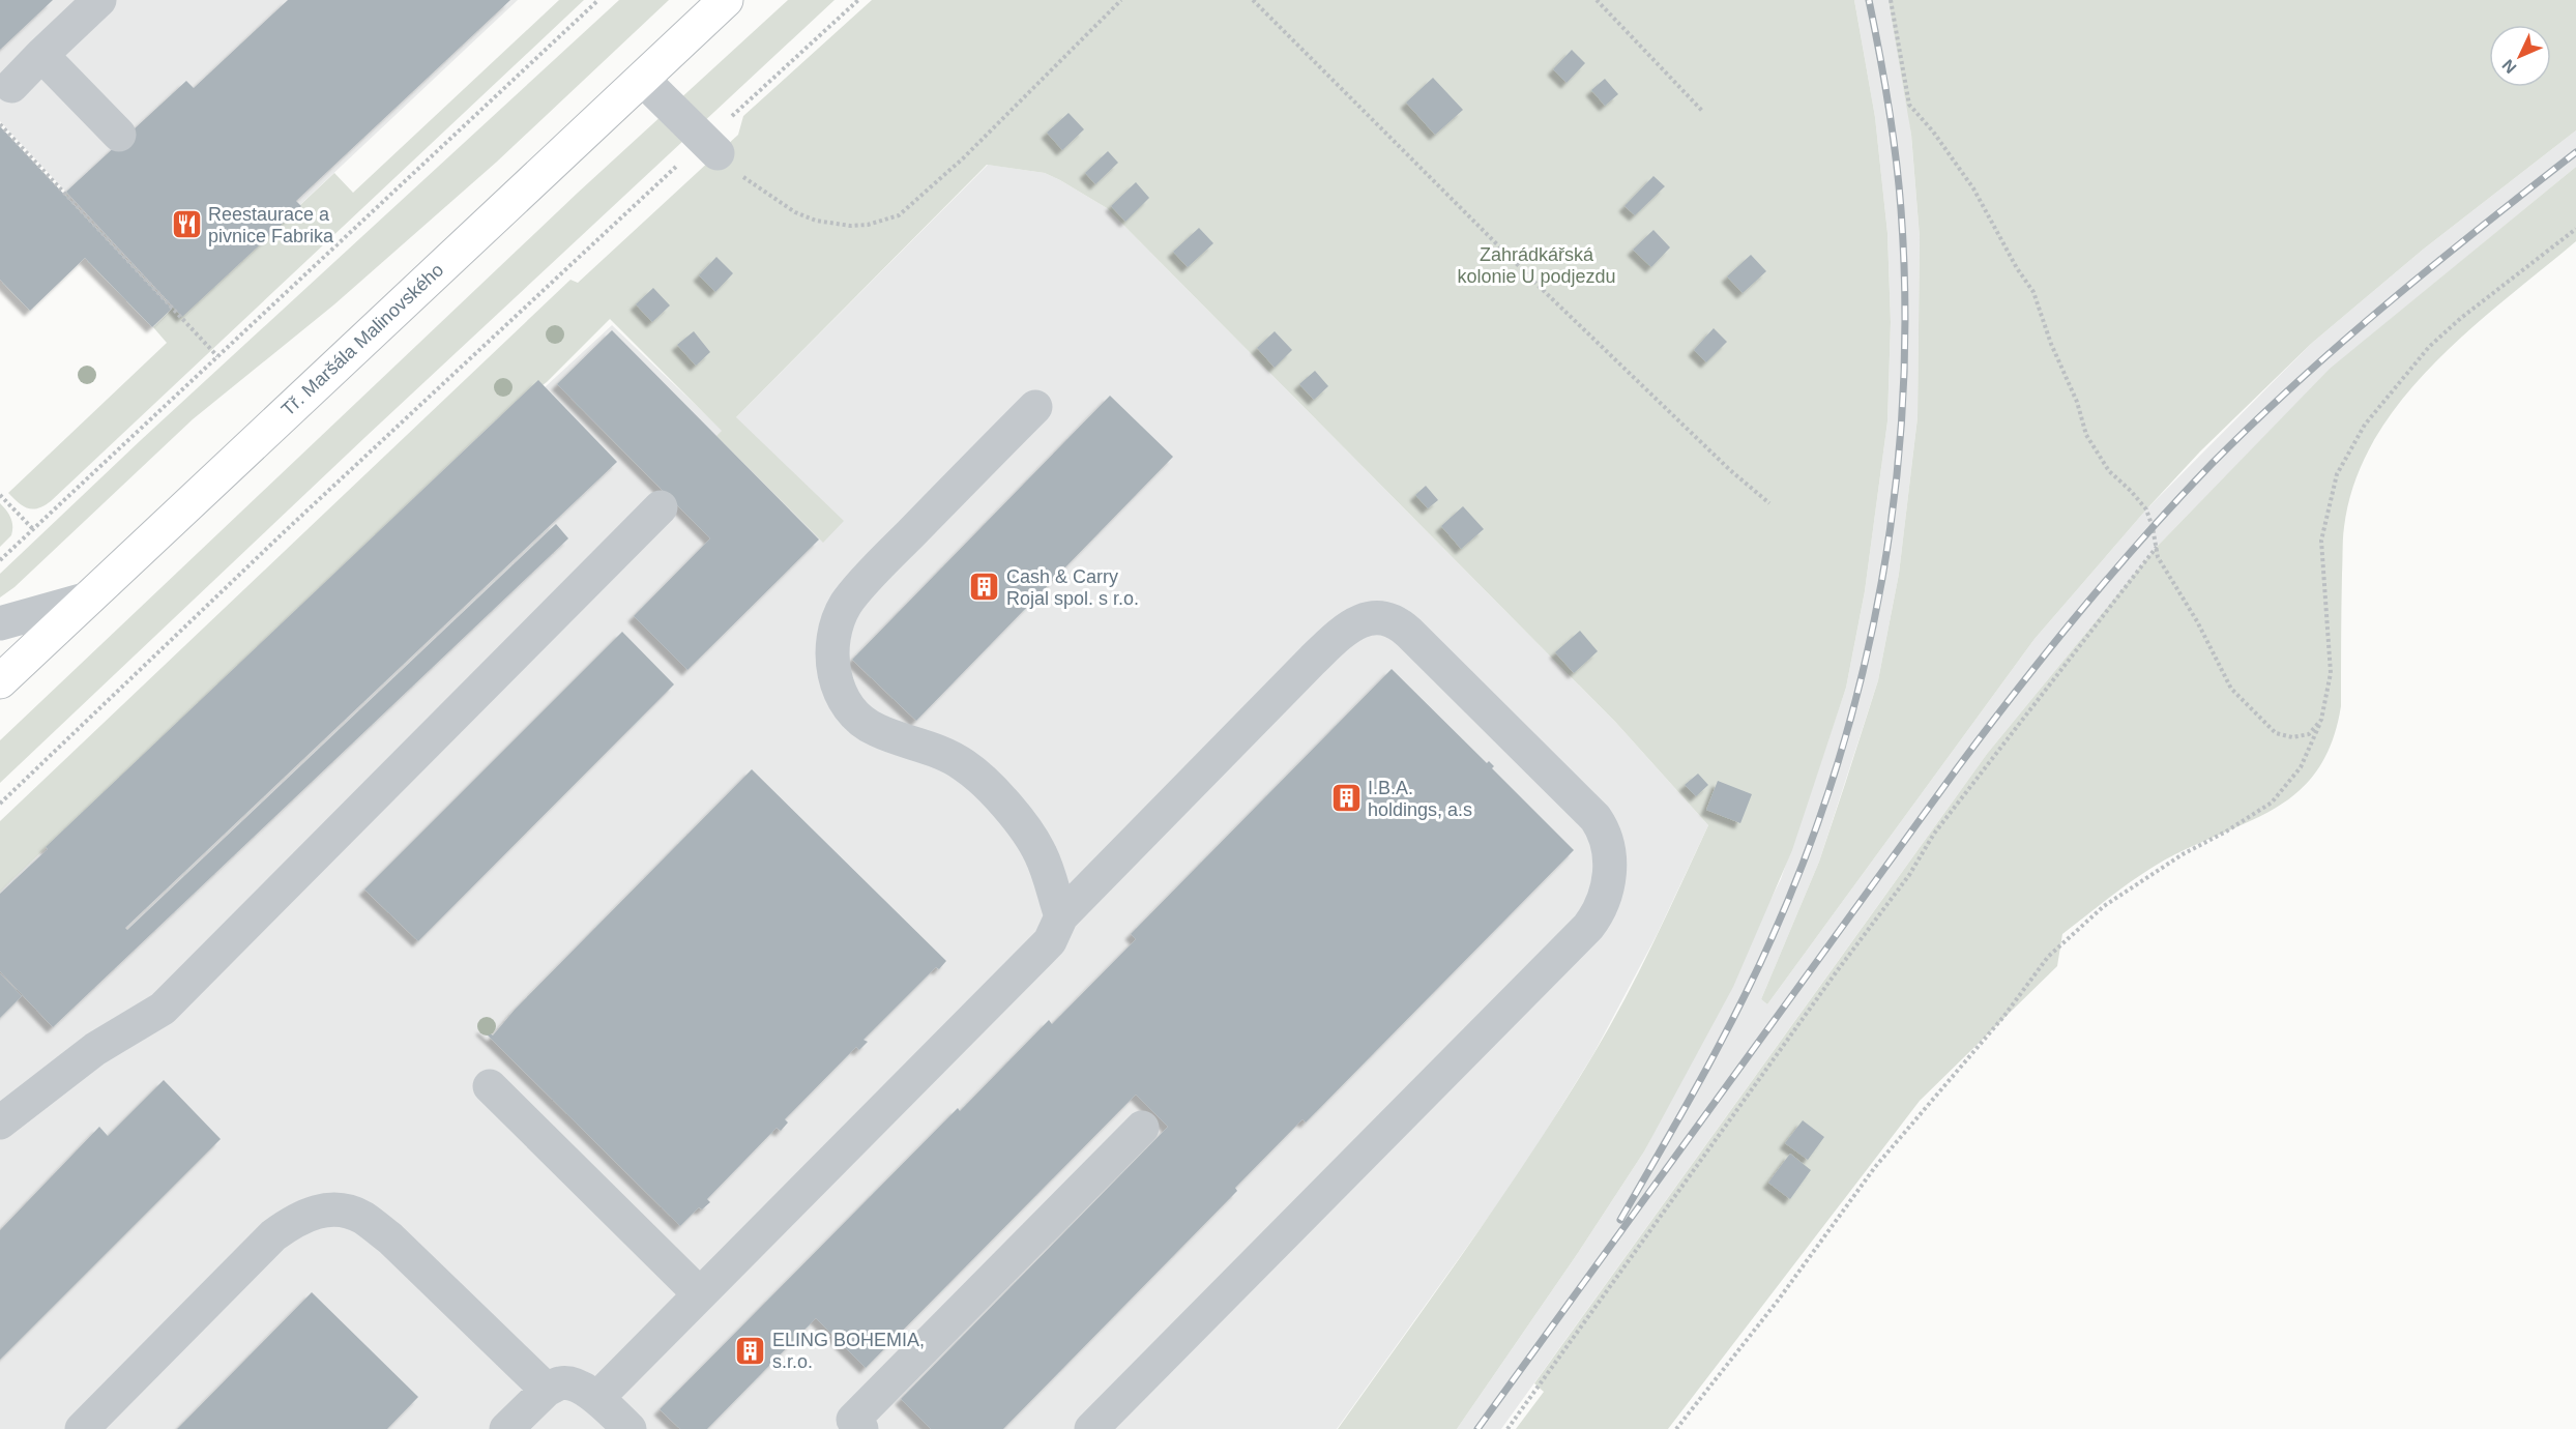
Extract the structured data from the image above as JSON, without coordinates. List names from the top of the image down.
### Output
{
  "streets": {
    "main road": ["Tř. Maršála Malinovského"]
  },
  "parks": ["Zahrádkářská kolonie U podjezdu"],
  "places": {
    "restaurant": ["Reestaurace a pivnice Fabrika"],
    "building": ["Cash & Carry Rojal spol. s r.o.", "I.B.A. holdings, a.s", "ELING BOHEMIA, s.r.o."]
  },
  "north": "bottom left"
}
